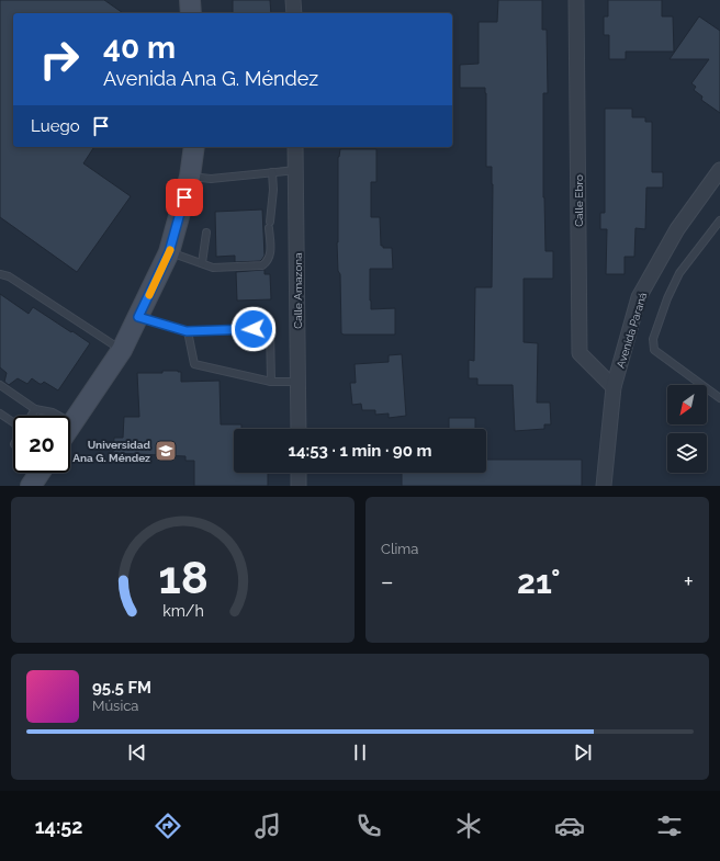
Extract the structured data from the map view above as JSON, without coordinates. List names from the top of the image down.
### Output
{
  "streets": {
    "street": ["Calle Ebro", "Calle Amazona", "Avenida Paraná"]
  },
  "crossings": [
    ["Calle Ebro", "Avenida Paraná"]
  ],
  "places": {
    "school or university": ["Universidad Ana G. Méndez"]
  },
  "north": "bottom left",
  "page": {
    "turn": ["40 m", "Avenida Ana G. Méndez"],
    "then": "Luego",
    "limit": "20",
    "trip": "14:53 · 1 min · 90 m",
    "tile": "Clima",
    "heat": ["−", "21°", "+"],
    "song": ["95.5 FM", "Música"],
    "tabs": "14:52",
    "gauge": ["18", "km/h"]
  }
}
